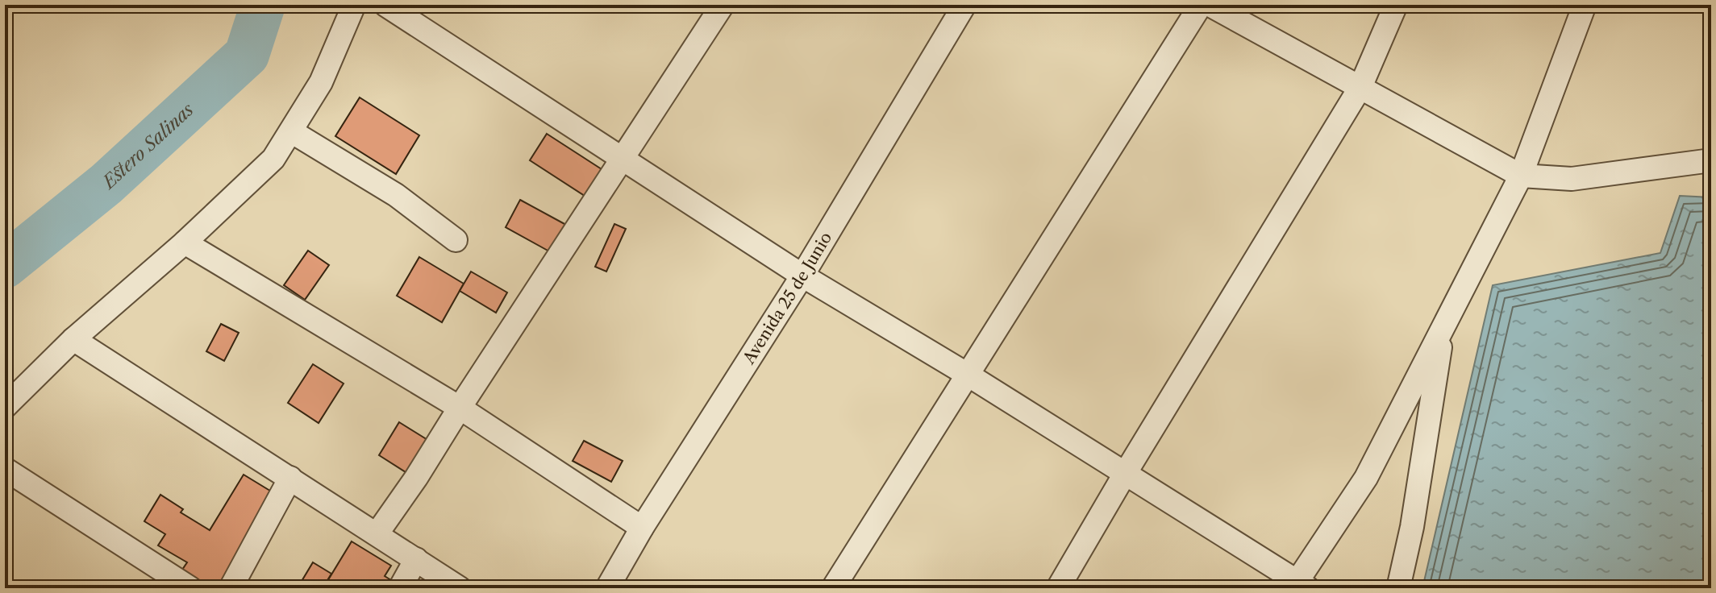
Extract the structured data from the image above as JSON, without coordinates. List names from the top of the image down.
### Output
{
  "streets": {
    "street": ["Avenida 25 de Junio"]
  },
  "water": ["Estero Salinas"]
}
